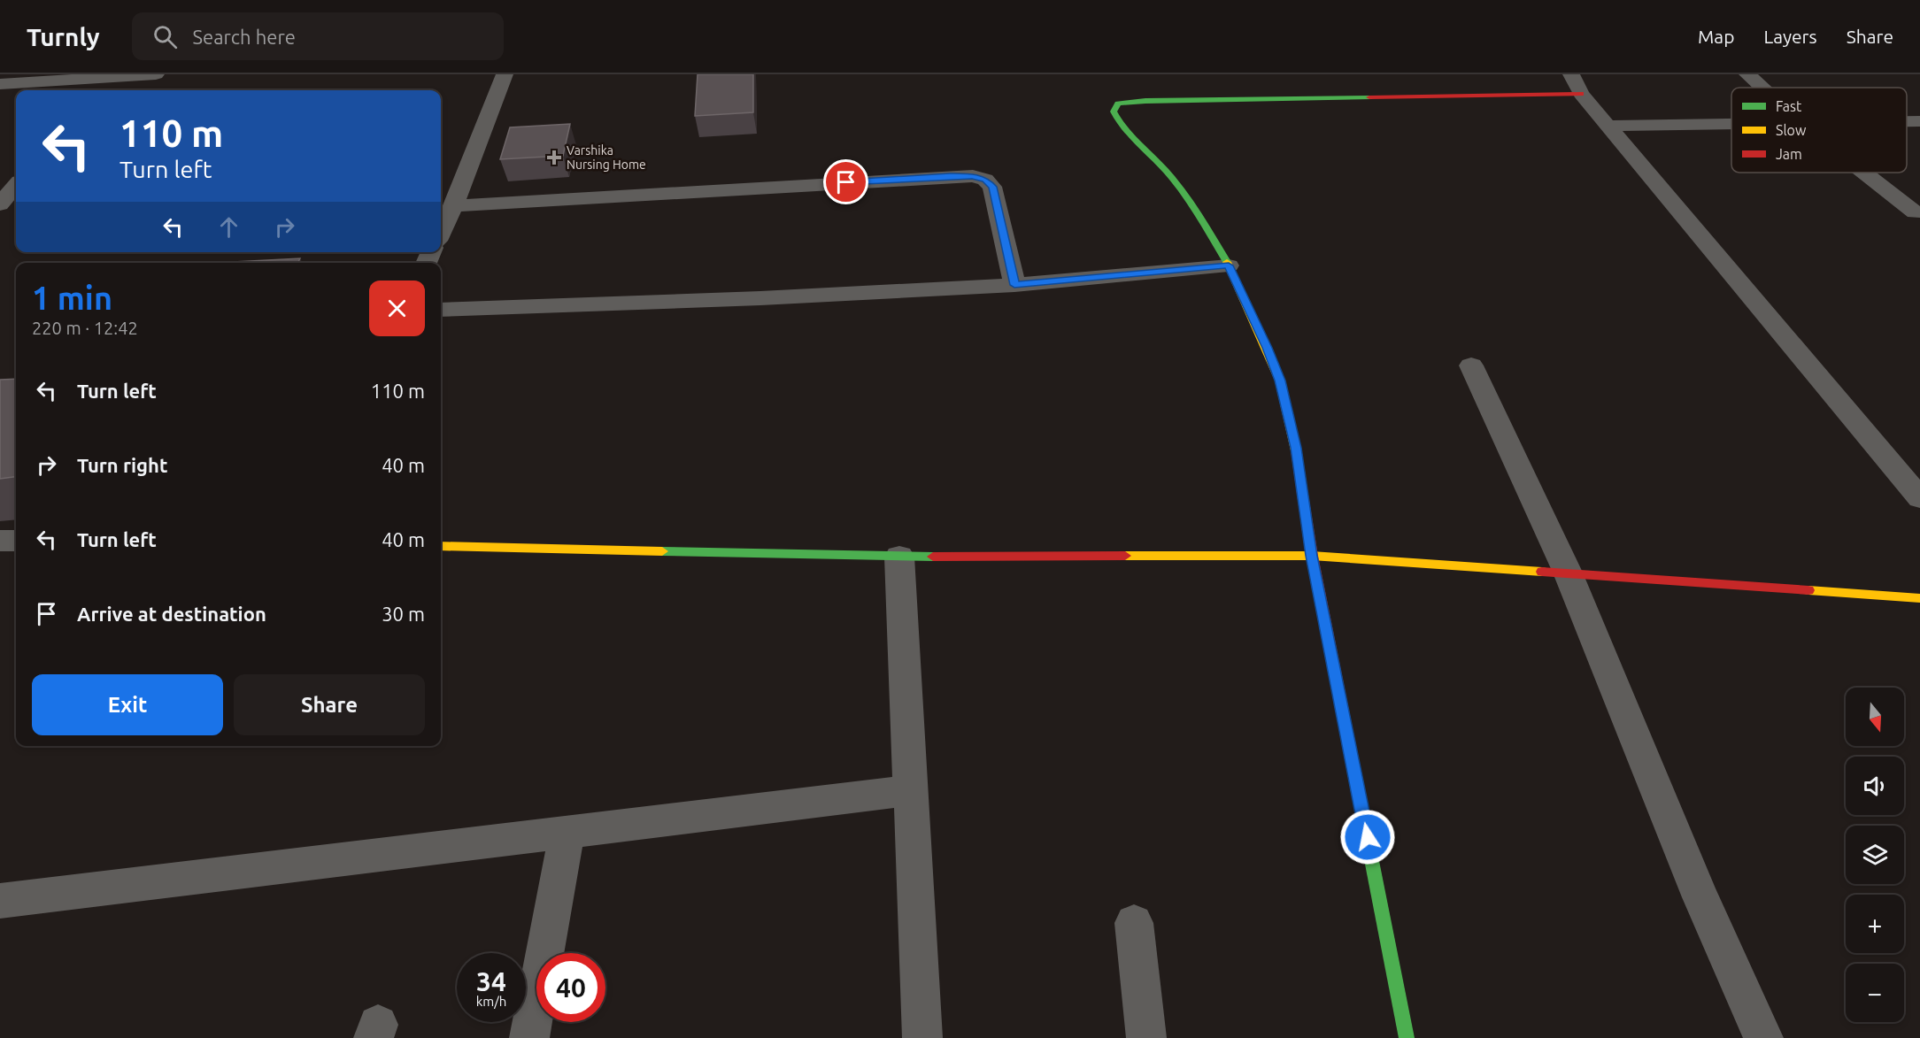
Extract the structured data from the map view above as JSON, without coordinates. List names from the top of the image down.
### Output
{
  "places": {
    "health": ["Varshika Nursing Home"]
  },
  "legend": ["Fast", "Slow", "Jam"],
  "north": "bottom",
  "page": {
    "header": "Turnly",
    "search": "Search here",
    "nav": ["Map", "Layers", "Share"],
    "turn": ["110 m", "Turn left"],
    "heading": ["1 min", "220 m · 12:42"],
    "list": [
      {
        "name": "Turn left",
        "value": "110 m"
      },
      {
        "name": "Turn right",
        "value": "40 m"
      },
      {
        "name": "Turn left",
        "value": "40 m"
      },
      {
        "name": "Arrive at destination",
        "value": "30 m"
      }
    ],
    "buttons": ["Exit", "Share"],
    "map_buttons": ["+", "−"],
    "speed": "34 km/h",
    "limit": "40"
  }
}
